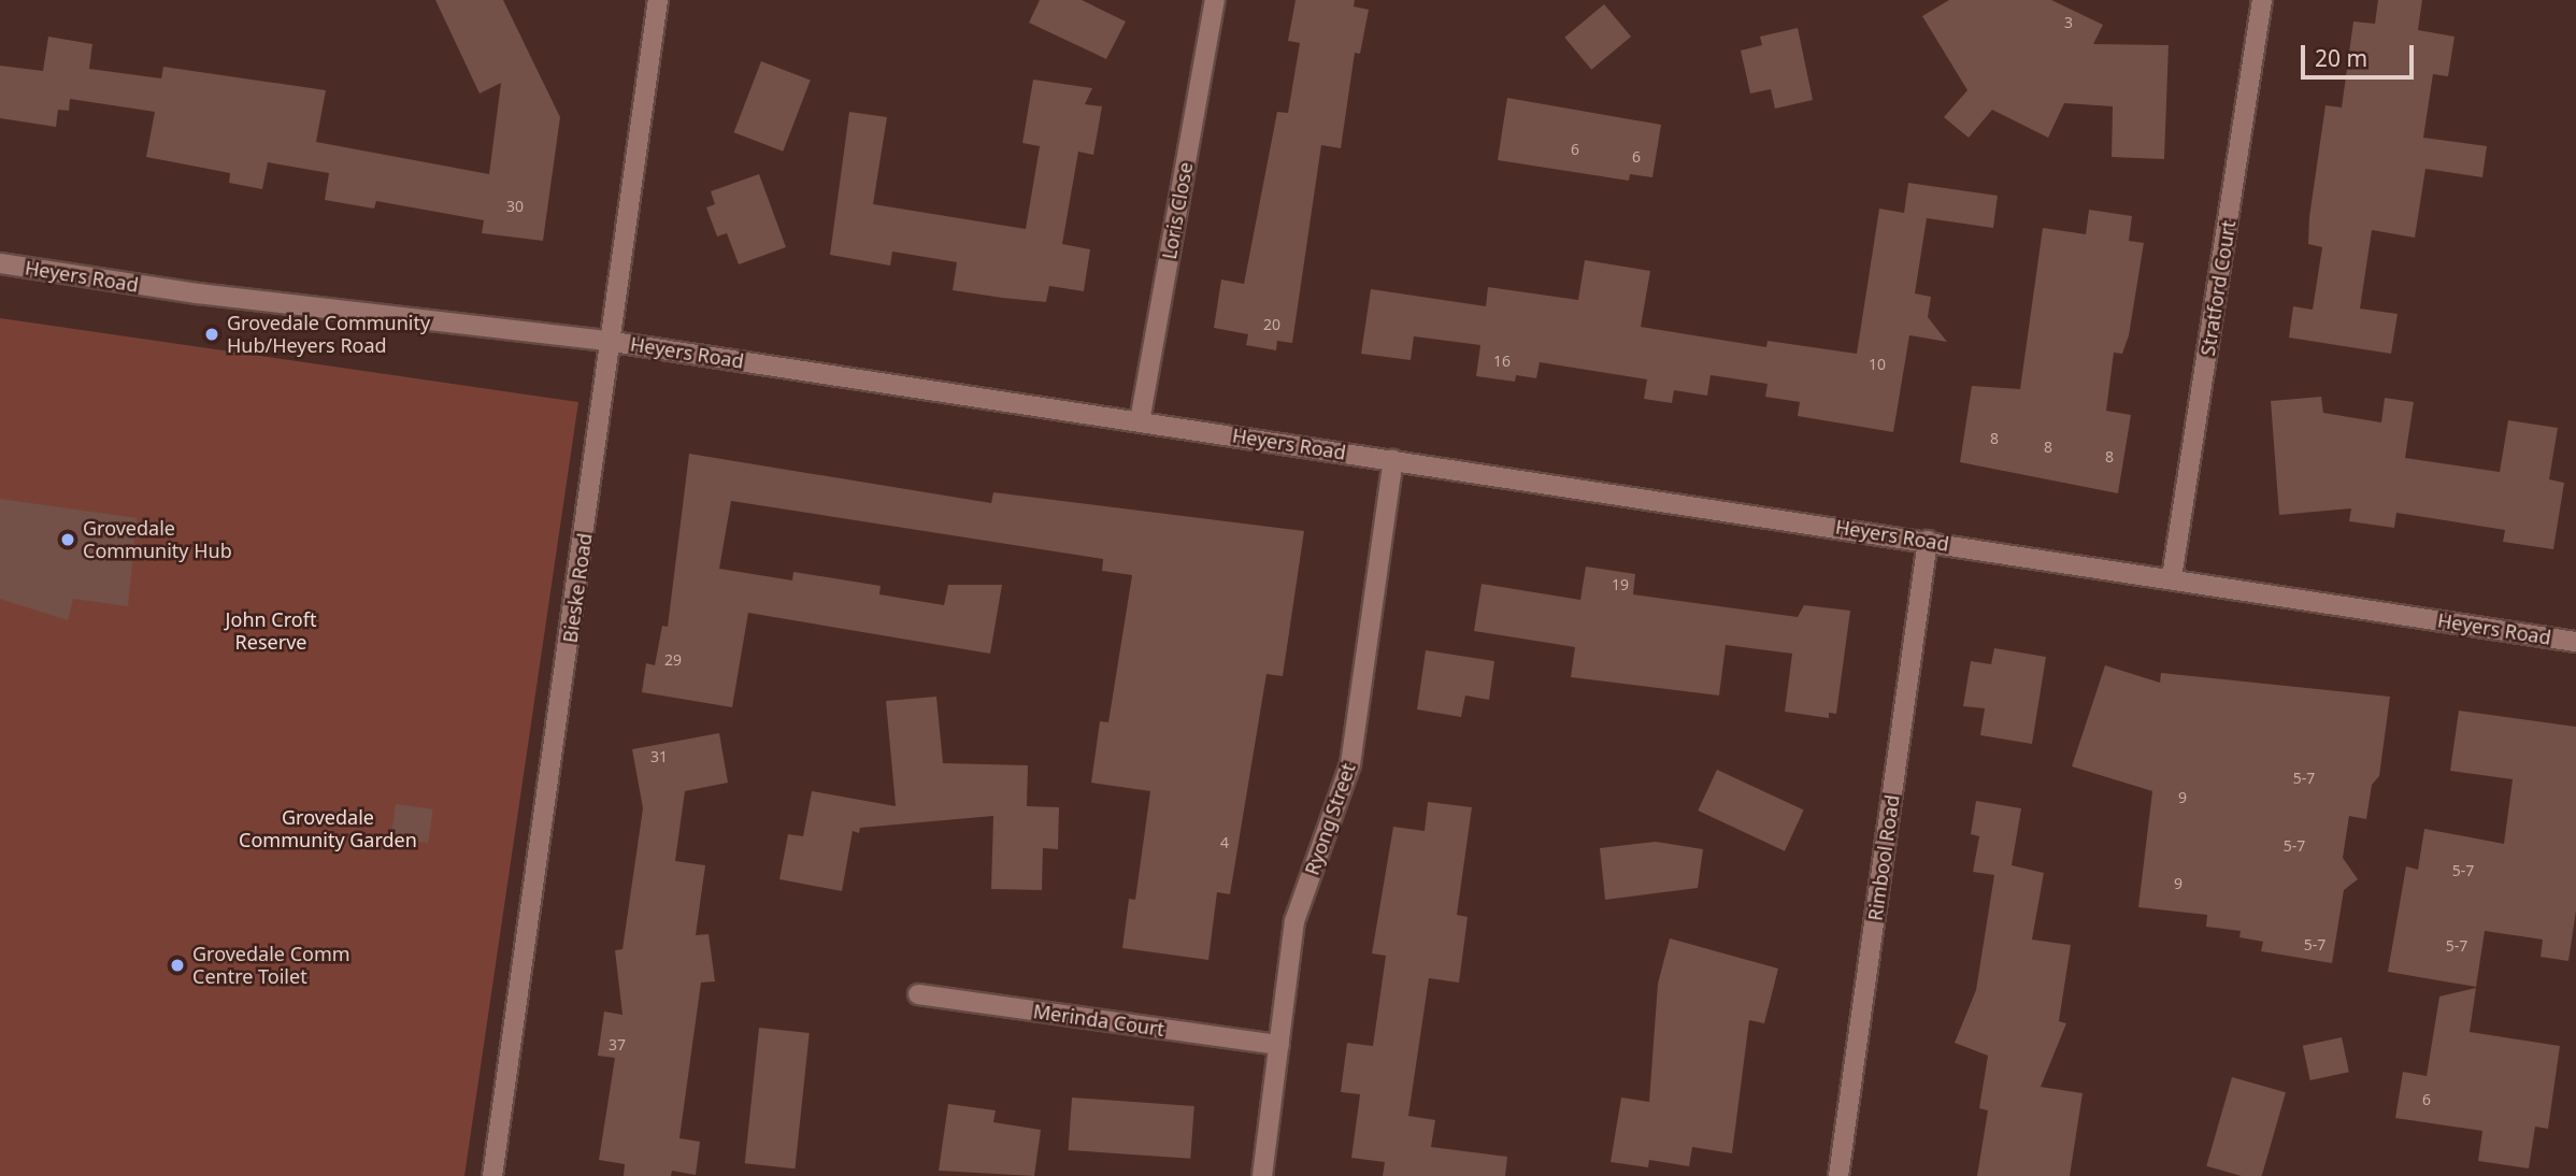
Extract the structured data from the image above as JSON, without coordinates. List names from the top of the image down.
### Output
{
  "streets": {
    "street": [
      "Loris Close",
      "Heyers Road",
      "Stratford Court",
      "Bieske Road",
      "Ryong Street",
      "Rimbool Road",
      "Merinda Court"
    ]
  },
  "crossings": [
    ["Loris Close", "Heyers Road"],
    ["Heyers Road", "Stratford Court"],
    ["Heyers Road", "Bieske Road"],
    ["Heyers Road", "Ryong Street"],
    ["Heyers Road", "Rimbool Road"],
    ["Ryong Street", "Merinda Court"]
  ],
  "parks": ["John Croft Reserve", "Grovedale Community Garden"],
  "places": ["Grovedale Community Hub/Heyers Road", "Grovedale Community Hub", "Grovedale Comm Centre Toilet"],
  "house_numbers": [
    "3",
    "6",
    "6",
    "30",
    "20",
    "16",
    "10",
    "8",
    "8",
    "8",
    "19",
    "29",
    "31",
    "5-7",
    "9",
    "4",
    "5-7",
    "5-7",
    "9",
    "5-7",
    "5-7",
    "37",
    "6"
  ],
  "scale_bar": "20 m"
}
